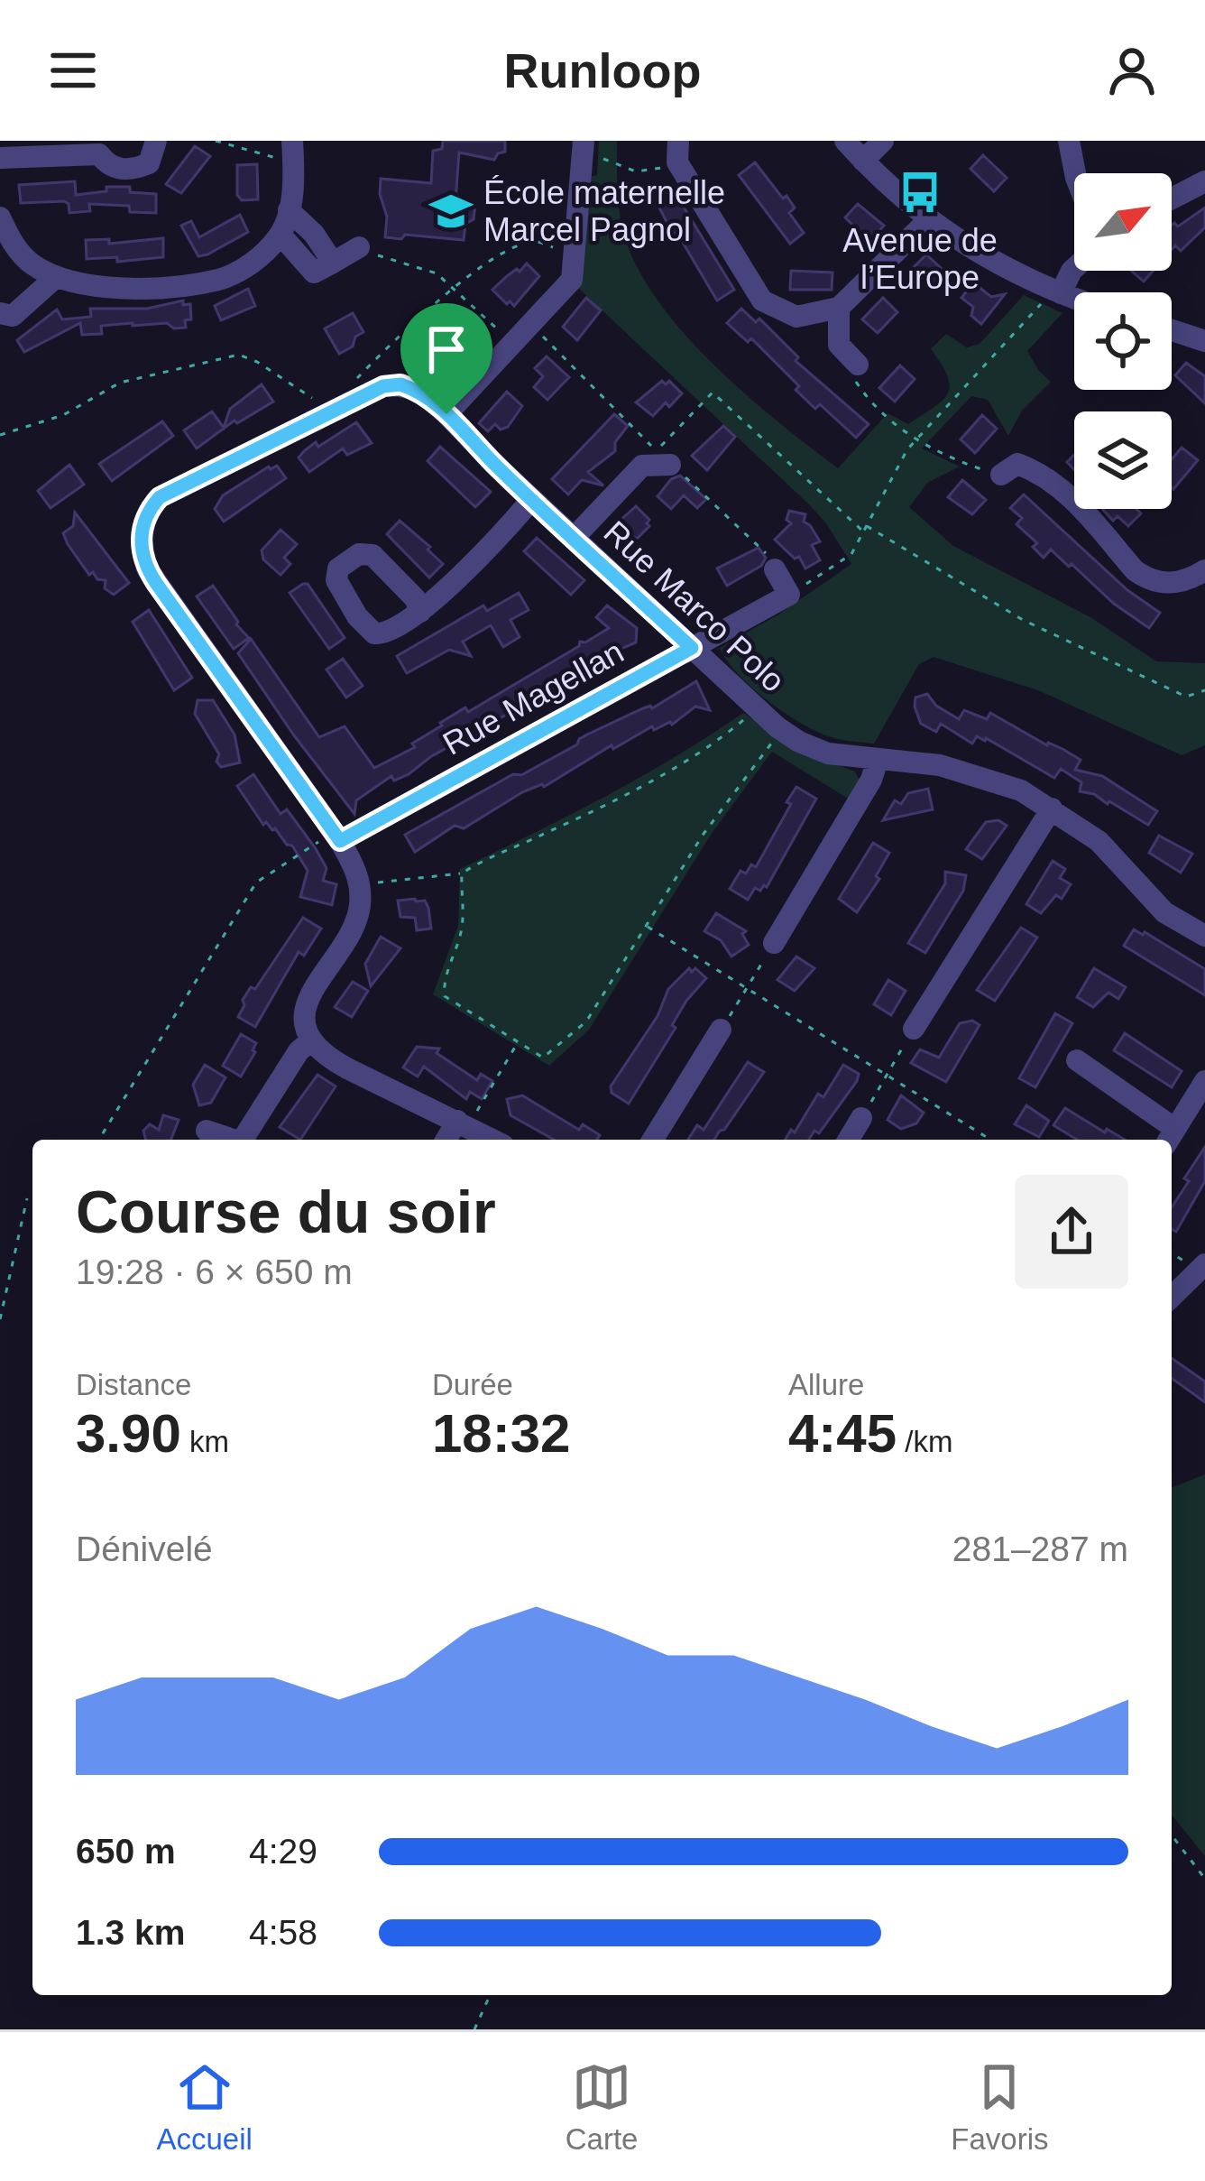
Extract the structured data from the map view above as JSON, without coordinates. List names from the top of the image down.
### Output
{
  "streets": {
    "street": ["Rue Marco Polo", "Rue Magellan"]
  },
  "crossings": [
    ["Rue Marco Polo", "Rue Magellan"]
  ],
  "places": {
    "bus stop": ["Avenue de l’Europe"],
    "school or university": ["École maternelle Marcel Pagnol"]
  },
  "north": "top right",
  "page": {
    "header": "Runloop",
    "heading": ["Course du soir", "19:28 · 6 × 650 m"],
    "stats": [
      ["Distance", "3.90 km"],
      ["Durée", "18:32"],
      ["Allure", "4:45 /km"]
    ],
    "chart": ["Dénivelé", "281–287 m"],
    "list": [
      {
        "name": "650 m",
        "note": "4:29"
      },
      {
        "name": "1.3 km",
        "note": "4:58"
      }
    ],
    "tabs": ["Accueil", "Carte", "Favoris"]
  }
}
